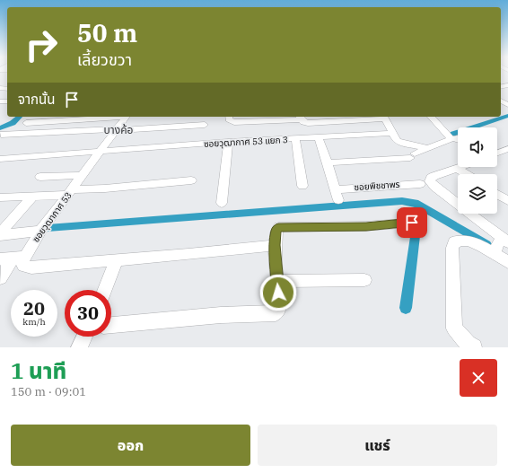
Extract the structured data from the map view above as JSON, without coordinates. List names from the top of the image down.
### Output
{
  "streets": {
    "street": ["ซอยวุฒากาศ 53 แยก 3", "ซอยพิชชาพร", "ซอยวุฒากาศ 53"]
  },
  "crossings": [
    ["ซอยวุฒากาศ 53 แยก 3", "ซอยวุฒากาศ 53"]
  ],
  "districts": ["บางค้อ"],
  "page": {
    "turn": ["50 m", "เลี้ยวขวา"],
    "then": "จากนั้น",
    "speed": "20 km/h",
    "limit": "30",
    "heading": ["1 นาที", "150 m · 09:01"],
    "buttons": ["ออก", "แชร์"]
  }
}
